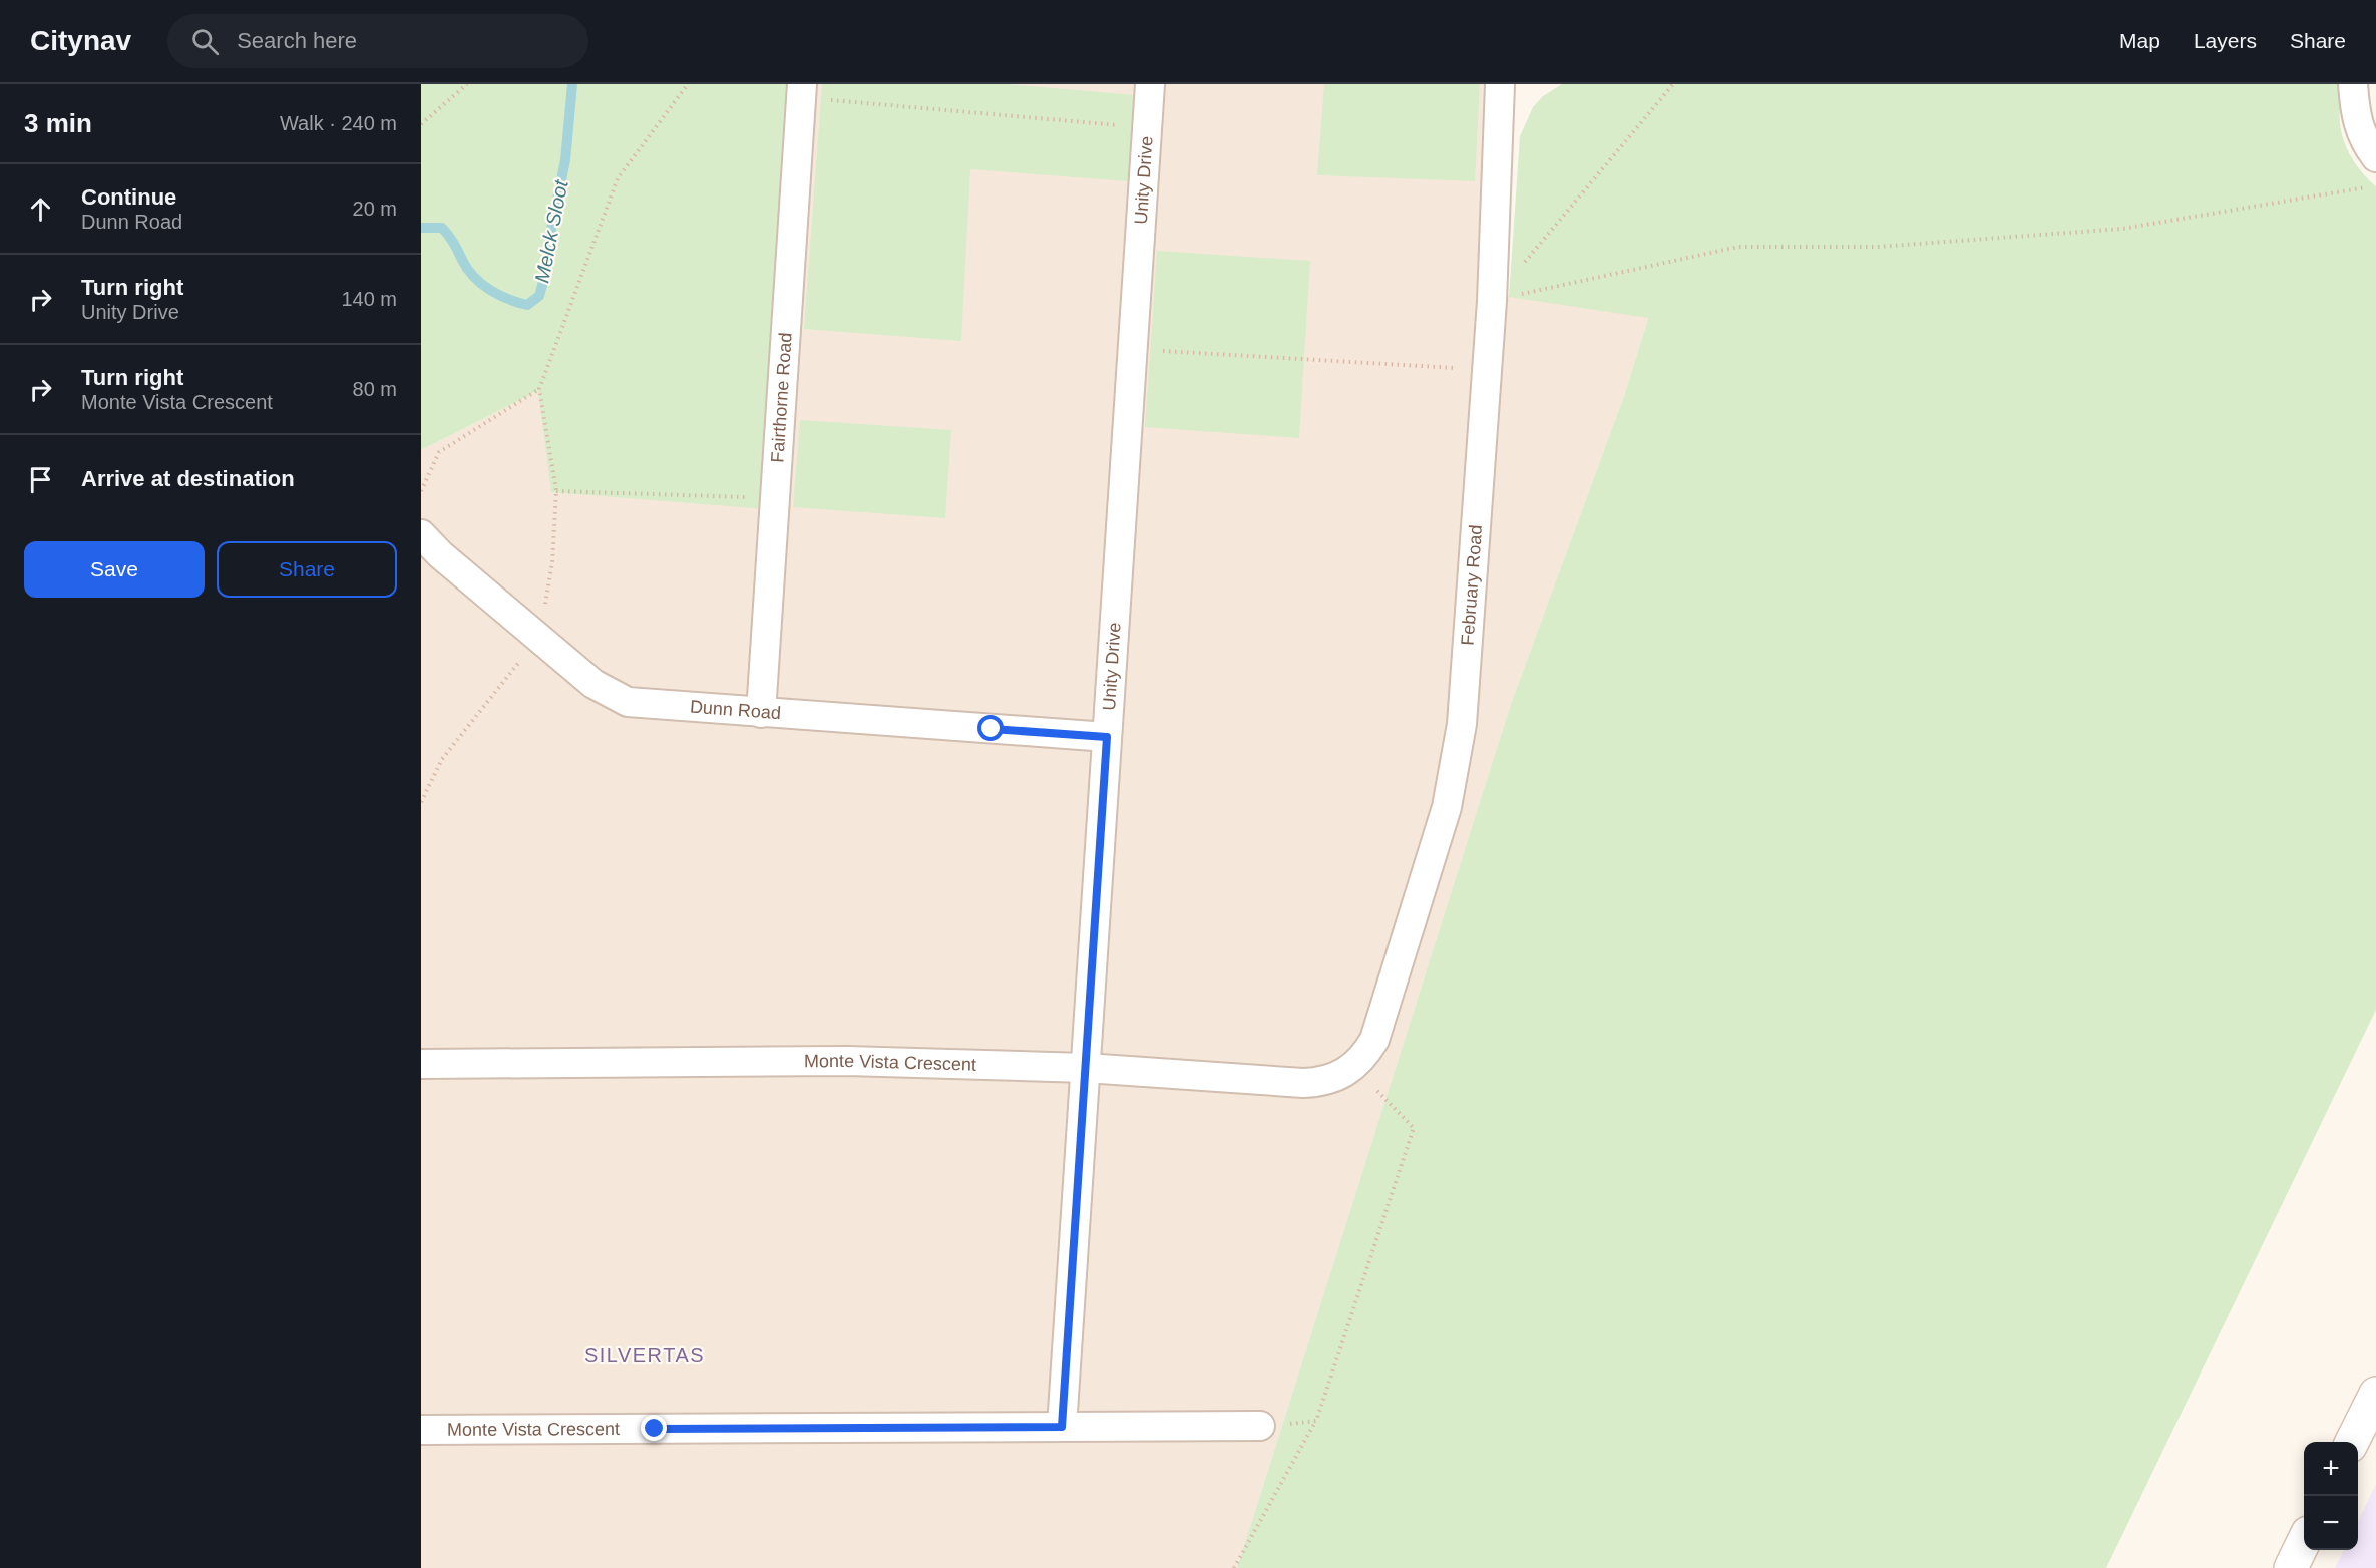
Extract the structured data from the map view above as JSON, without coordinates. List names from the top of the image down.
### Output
{
  "streets": {
    "street": [
      "Unity Drive",
      "Fairthorne Road",
      "February Road",
      "Dunn Road",
      "Monte Vista Crescent"
    ]
  },
  "crossings": [
    ["Unity Drive", "Dunn Road"],
    ["Unity Drive", "Monte Vista Crescent"],
    ["Fairthorne Road", "Dunn Road"],
    ["February Road", "Monte Vista Crescent"]
  ],
  "districts": ["SILVERTAS"],
  "water": ["Melck Sloot"],
  "page": {
    "header": "Citynav",
    "search": "Search here",
    "nav": ["Map", "Layers", "Share"],
    "heading": ["3 min", "Walk · 240 m"],
    "list": [
      ["Continue", "Dunn Road", "20 m"],
      ["Turn right", "Unity Drive", "140 m"],
      ["Turn right", "Monte Vista Crescent", "80 m"],
      "Arrive at destination"
    ],
    "buttons": ["Save", "Share"],
    "map_buttons": ["+", "−"]
  }
}
